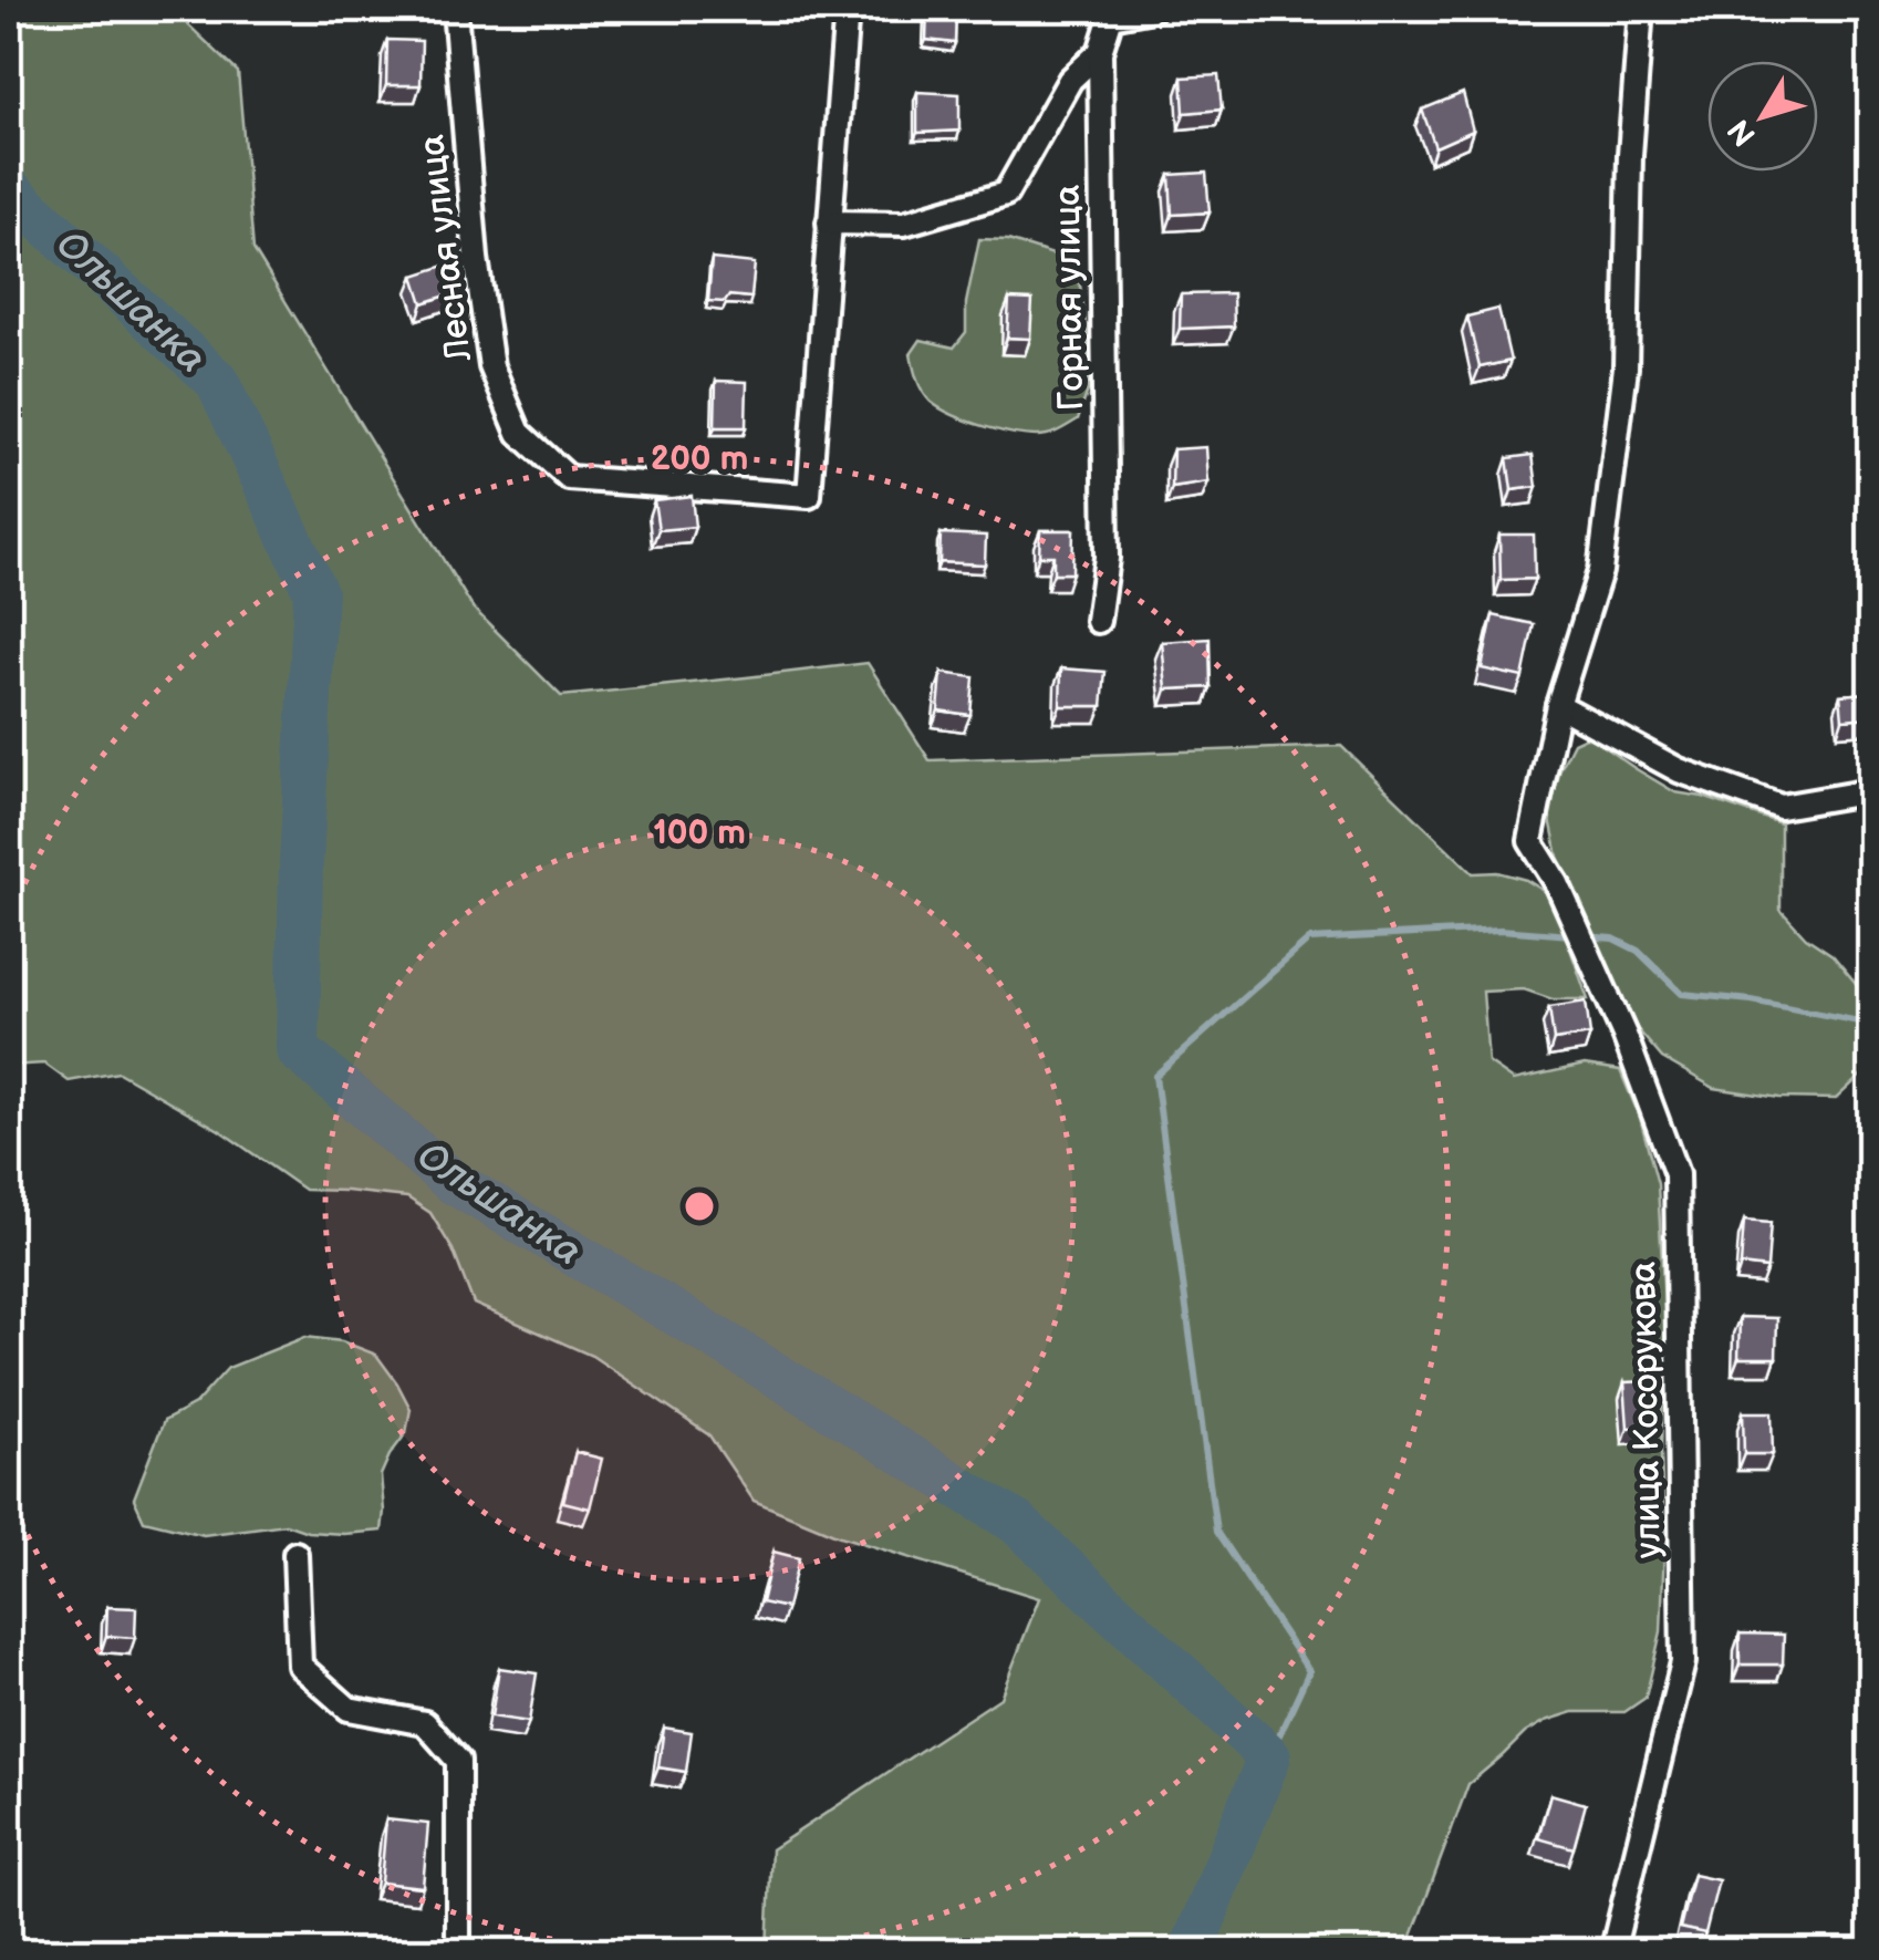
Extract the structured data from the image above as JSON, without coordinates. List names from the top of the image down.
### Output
{
  "streets": {
    "street": ["Лесная улица", "Горная улица", "улица Косорукова"]
  },
  "water": ["Ольшанка"],
  "north": "bottom left",
  "rings": ["200 m", "100 m"]
}
